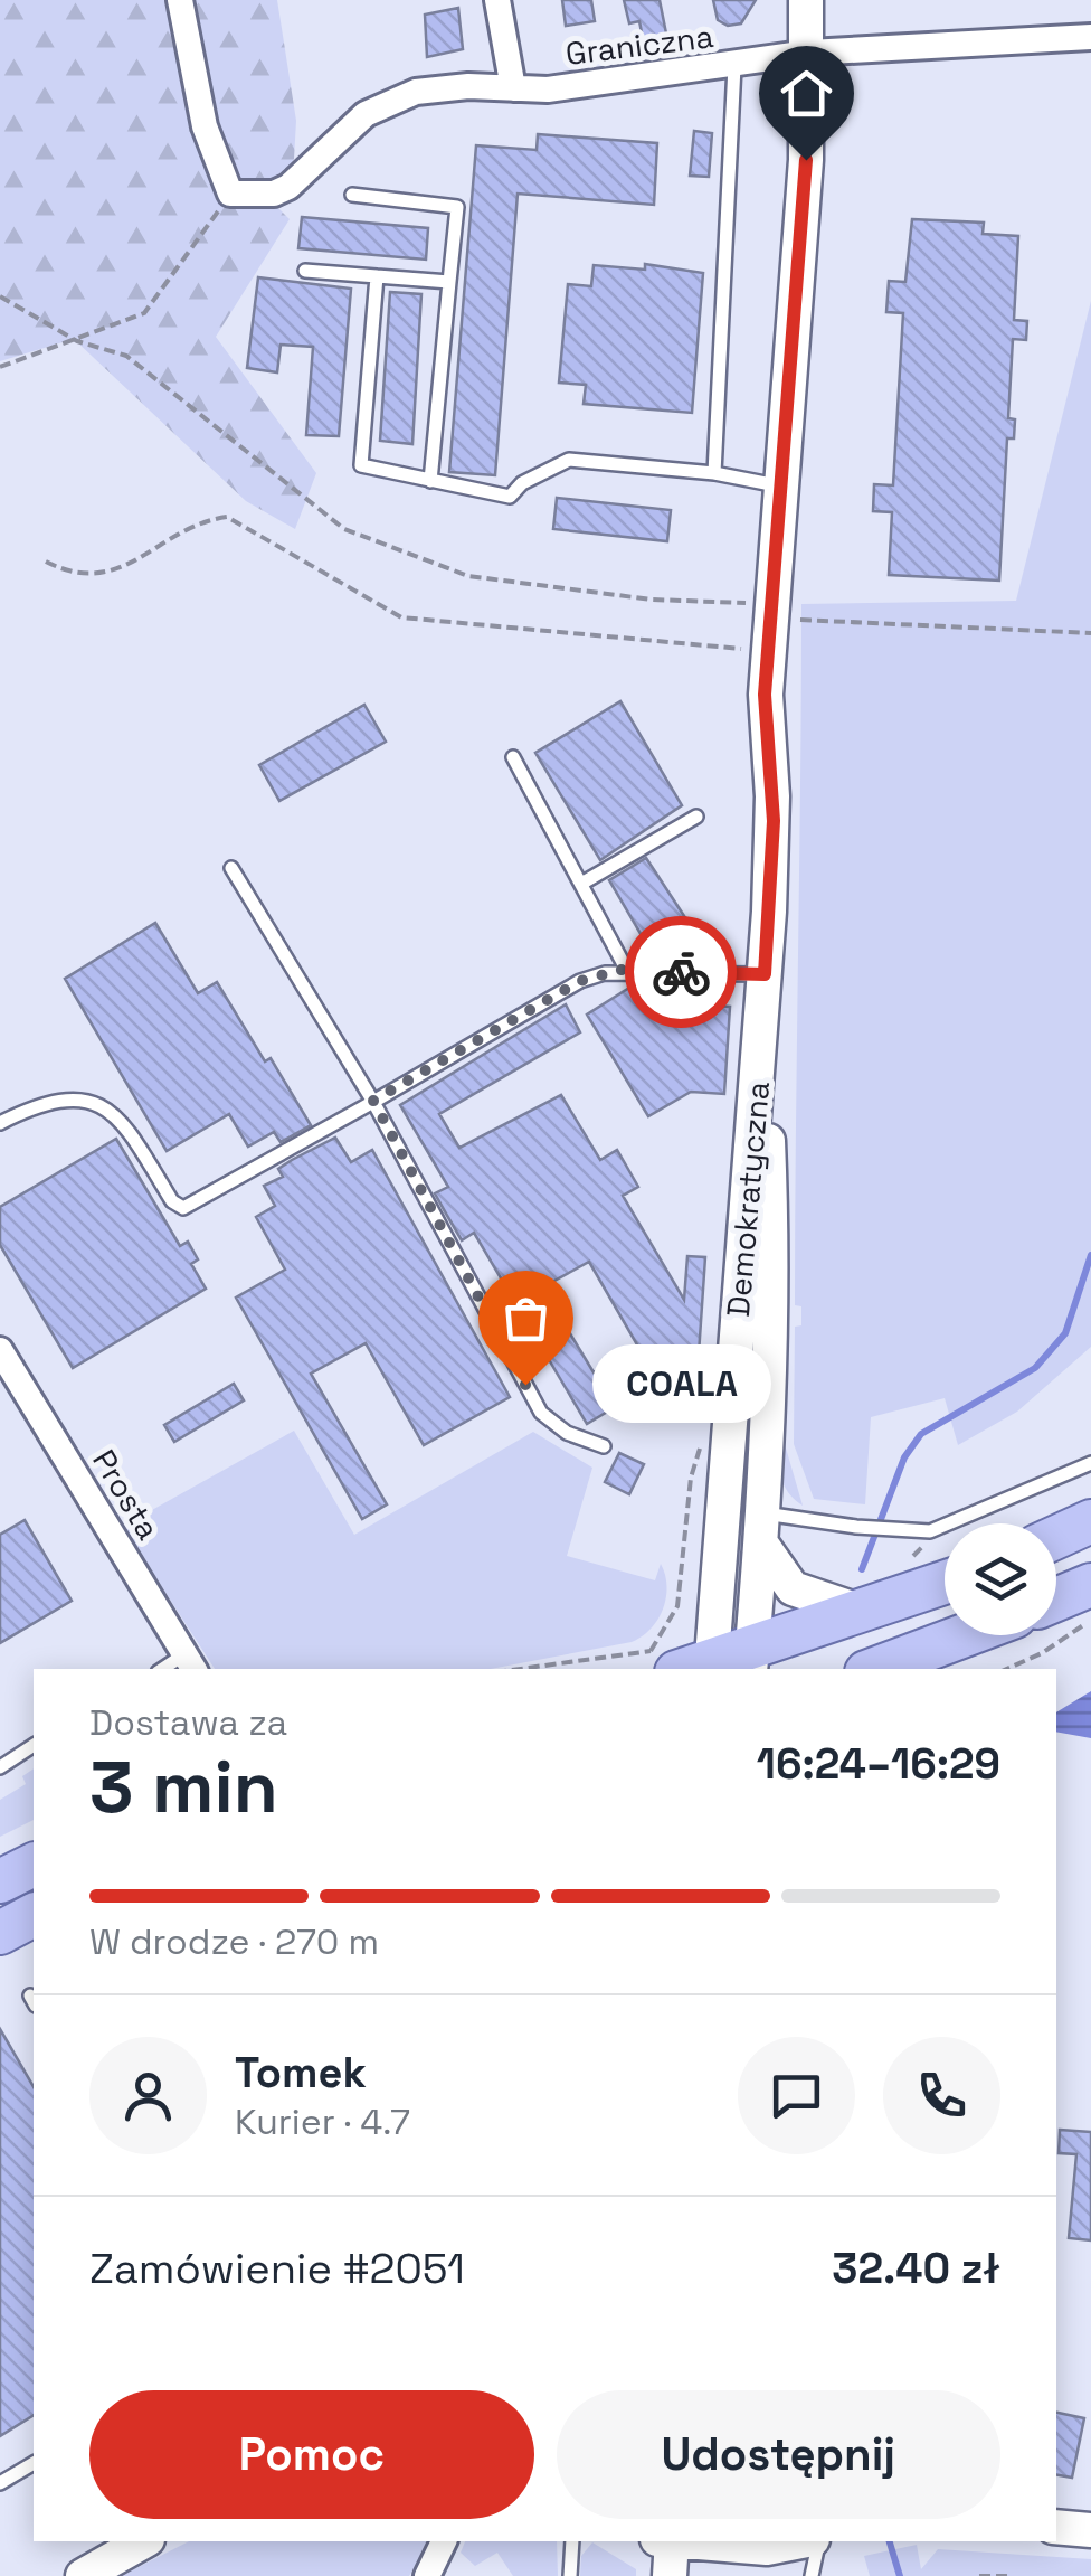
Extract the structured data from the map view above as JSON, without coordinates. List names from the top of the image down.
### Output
{
  "streets": {
    "street": ["Graniczna", "Demokratyczna", "Prosta"]
  },
  "crossings": [
    ["Graniczna", "Demokratyczna"]
  ],
  "places": ["COALA"],
  "page": {
    "bubble": "COALA",
    "heading": ["3 min", "Dostawa za", "16:24–16:29"],
    "panel": [
      "Tomek",
      "Kurier · 4.7",
      "Zamówienie #2051",
      "32.40 zł"
    ],
    "bar": "W drodze · 270 m",
    "buttons": ["Pomoc", "Udostępnij"]
  }
}
